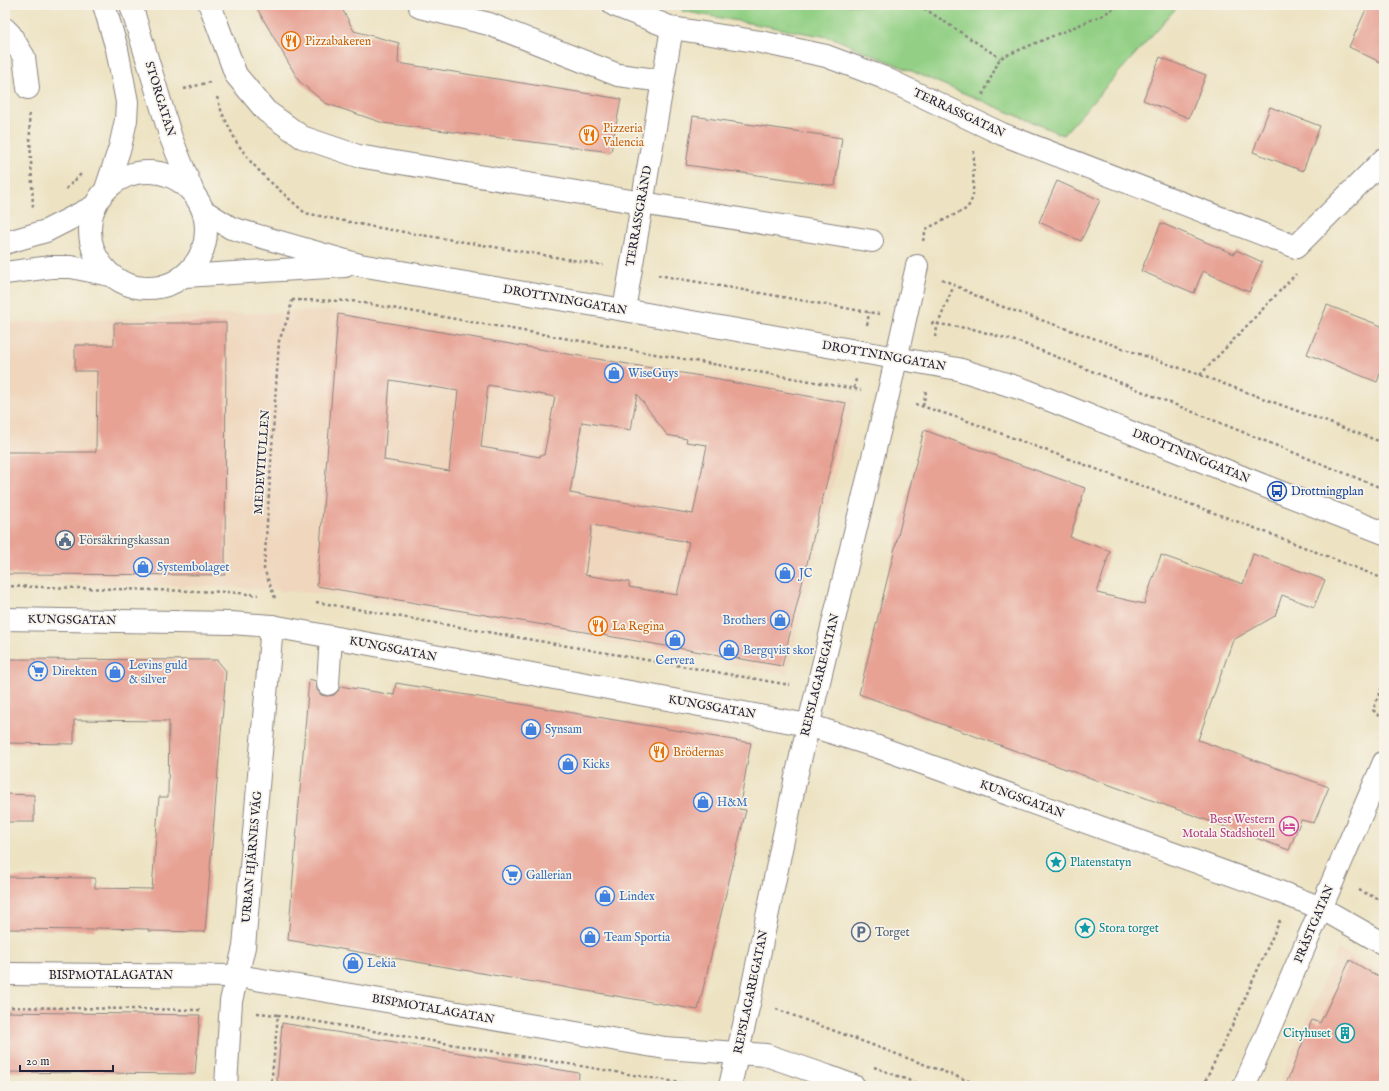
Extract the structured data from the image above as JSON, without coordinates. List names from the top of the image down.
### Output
{
  "streets": {
    "street": [
      "STORGATAN",
      "TERRASSGATAN",
      "TERRASSGRÄND",
      "DROTTNINGGATAN",
      "KUNGSGATAN",
      "REPSLAGAREGATAN",
      "URBAN HJÄRNES VÄG",
      "PRÄSTGATAN",
      "BISPMOTALAGATAN"
    ],
    "path": ["MEDEVITULLEN"]
  },
  "crossings": [
    ["STORGATAN", "DROTTNINGGATAN"],
    ["TERRASSGATAN", "TERRASSGRÄND"],
    ["TERRASSGRÄND", "DROTTNINGGATAN"],
    ["DROTTNINGGATAN", "REPSLAGAREGATAN"],
    ["MEDEVITULLEN", "KUNGSGATAN"],
    ["MEDEVITULLEN", "REPSLAGAREGATAN"],
    ["MEDEVITULLEN", "URBAN HJÄRNES VÄG"],
    ["KUNGSGATAN", "REPSLAGAREGATAN"],
    ["KUNGSGATAN", "URBAN HJÄRNES VÄG"],
    ["KUNGSGATAN", "PRÄSTGATAN"],
    ["REPSLAGAREGATAN", "BISPMOTALAGATAN"],
    ["URBAN HJÄRNES VÄG", "BISPMOTALAGATAN"]
  ],
  "places": {
    "restaurant": [
      "Pizzabakeren",
      "Pizzeria Valencia",
      "La Regina",
      "Brödernas"
    ],
    "shop": [
      "WiseGuys",
      "Systembolaget",
      "JC",
      "Brothers",
      "Cervera",
      "Bergqvist skor",
      "Levins guld & silver",
      "Synsam",
      "Kicks",
      "H&M",
      "Lindex",
      "Team Sportia",
      "Lekia"
    ],
    "bus stop": ["Drottningplan"],
    "public building": ["Försäkringskassan"],
    "supermarket": ["Direkten", "Gallerian"],
    "hotel": ["Best Western Motala Stadshotell"],
    "place": ["Platenstatyn", "Stora torget"],
    "parking": ["Torget"],
    "building": ["Cityhuset"]
  },
  "scale_bar": "20 m"
}
